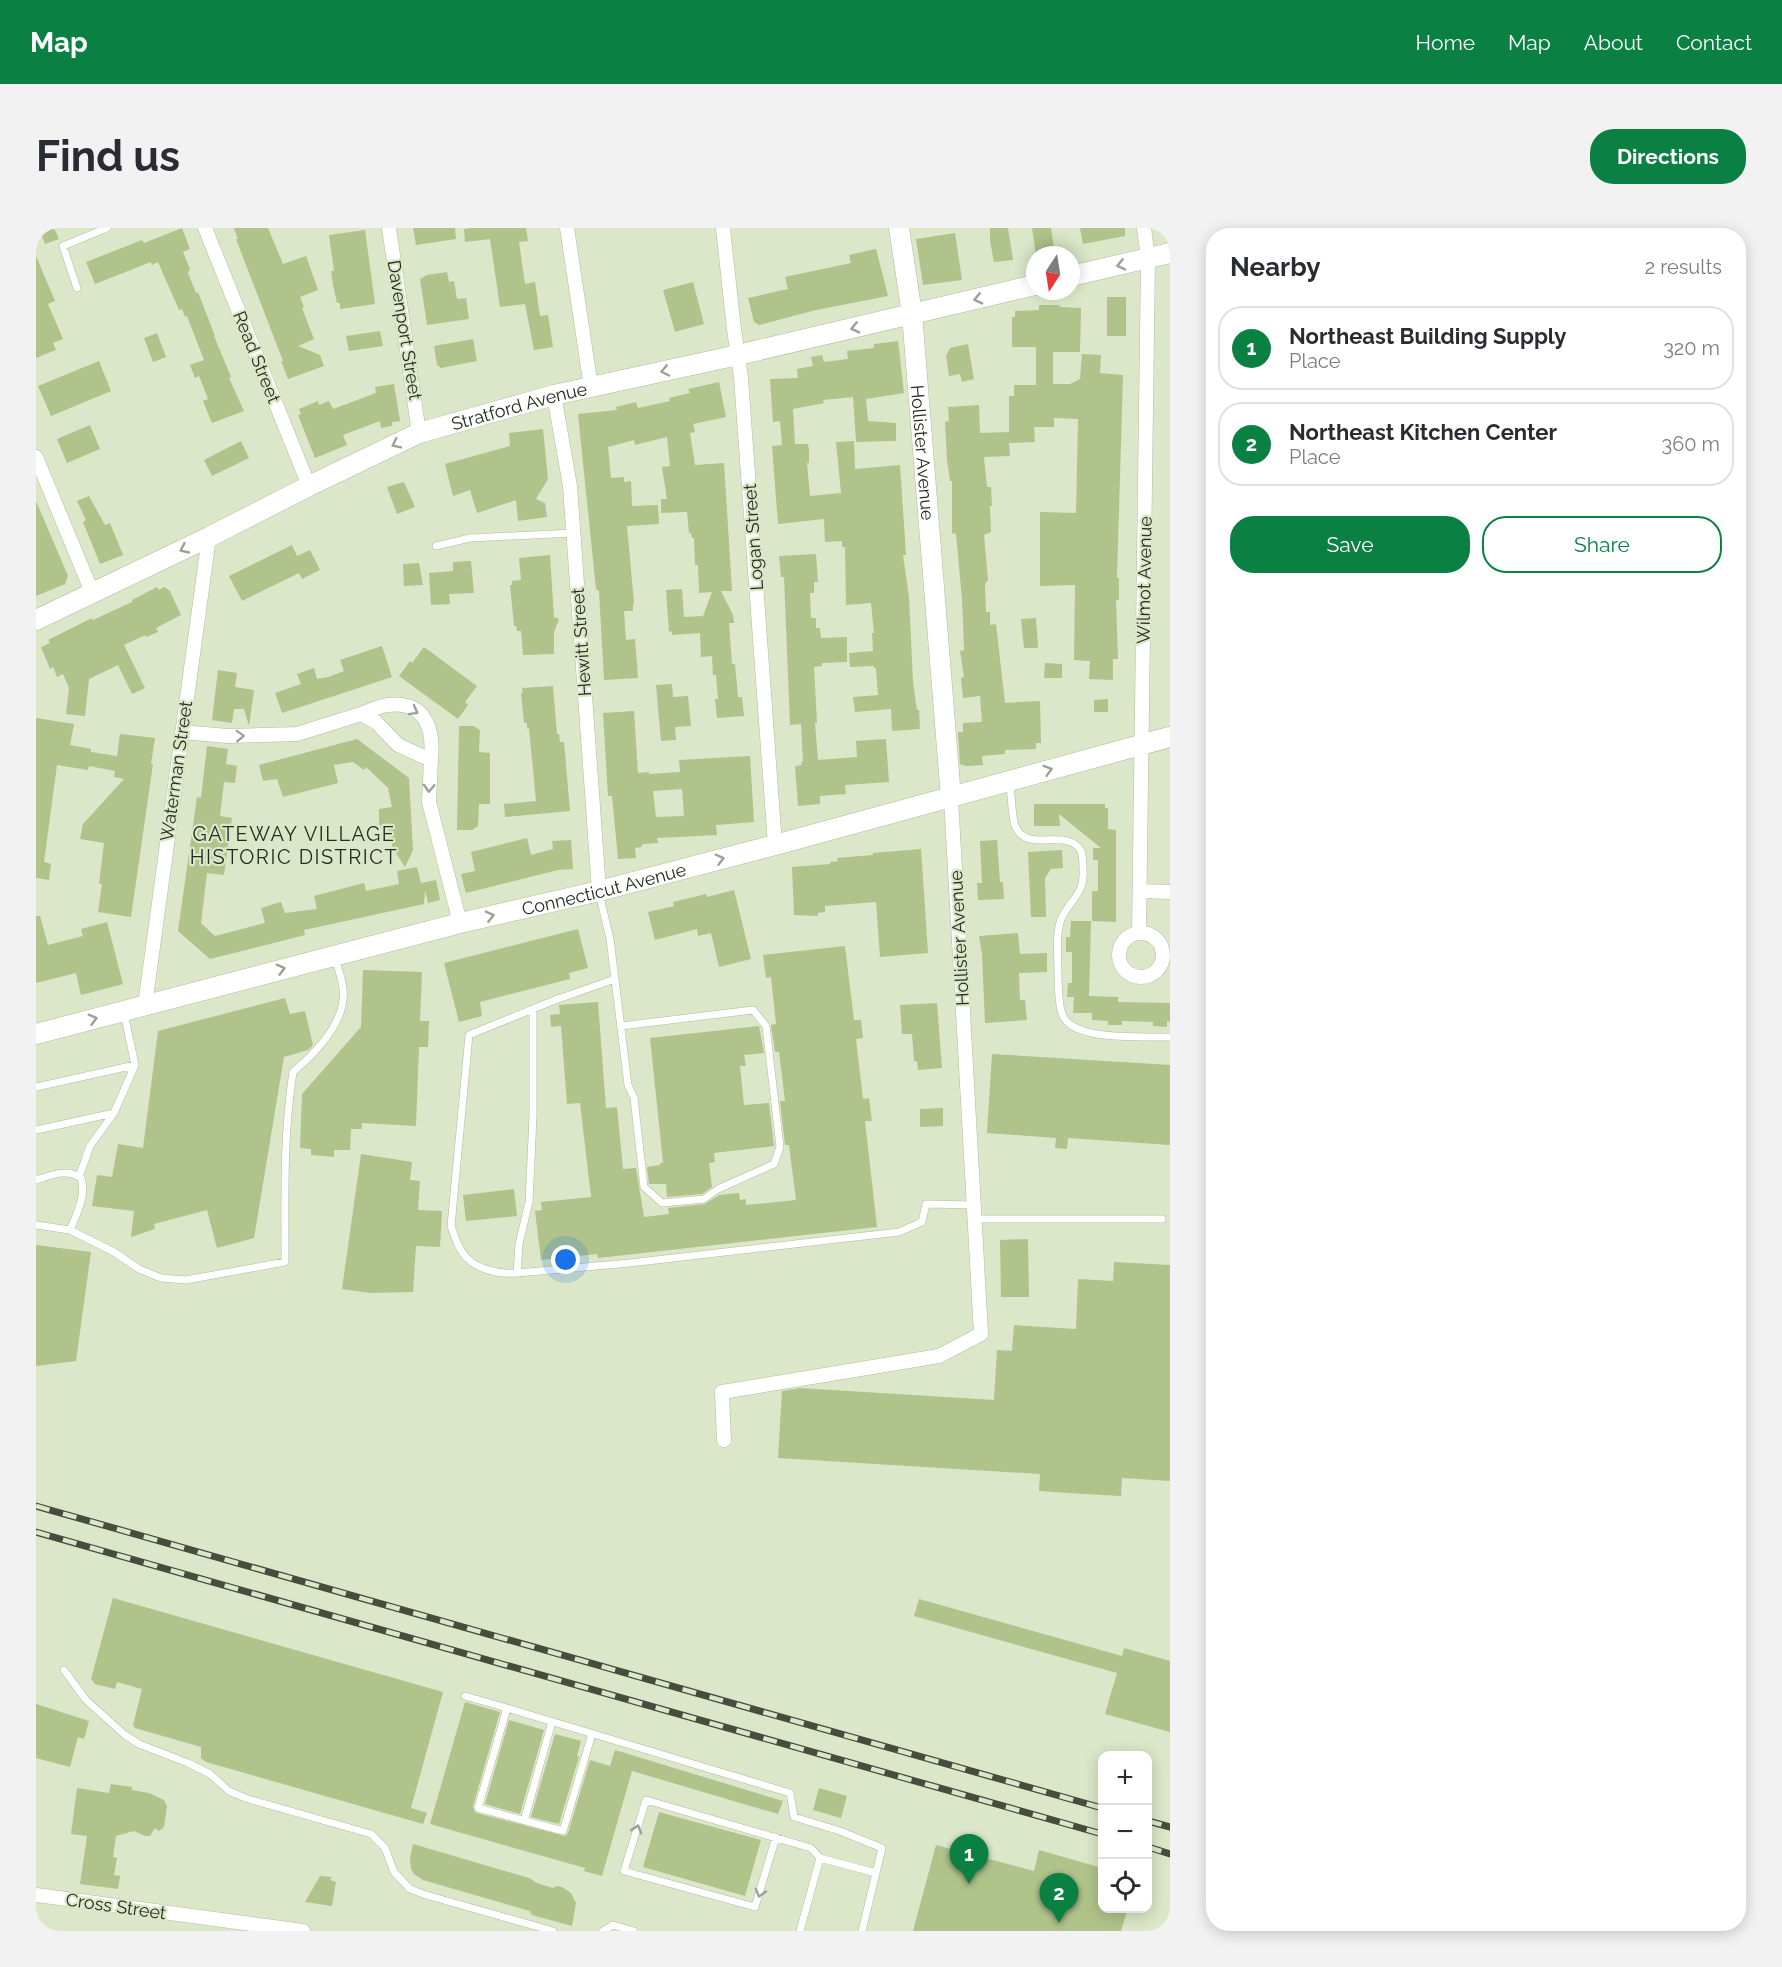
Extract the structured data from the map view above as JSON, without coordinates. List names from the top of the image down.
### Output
{
  "streets": {
    "main road": ["Stratford Avenue", "Hollister Avenue", "Connecticut Avenue"],
    "street": [
      "Davenport Street",
      "Read Street",
      "Logan Street",
      "Wilmot Avenue",
      "Hewitt Street",
      "Waterman Street",
      "Cross Street"
    ]
  },
  "crossings": [
    ["Davenport Street", "Stratford Avenue"],
    ["Read Street", "Stratford Avenue"],
    ["Stratford Avenue", "Hollister Avenue"],
    ["Stratford Avenue", "Logan Street"],
    ["Stratford Avenue", "Hewitt Street"],
    ["Stratford Avenue", "Waterman Street"],
    ["Hollister Avenue", "Connecticut Avenue"],
    ["Logan Street", "Connecticut Avenue"],
    ["Wilmot Avenue", "Connecticut Avenue"],
    ["Hewitt Street", "Connecticut Avenue"],
    ["Waterman Street", "Connecticut Avenue"]
  ],
  "one_way": ["Stratford Avenue", "Connecticut Avenue"],
  "districts": ["GATEWAY VILLAGE HISTORIC DISTRICT"],
  "north": "bottom",
  "page": {
    "header": "Map",
    "nav": [
      "Home",
      "Map",
      "About",
      "Contact"
    ],
    "buttons": [
      "Directions",
      ["Save", "Share"]
    ],
    "title": "Find us",
    "heading": ["Nearby", "2 results"],
    "list": [
      {
        "mark": "1",
        "name": "Northeast Building Supply",
        "note": "Place",
        "value": "320 m"
      },
      {
        "mark": "2",
        "name": "Northeast Kitchen Center",
        "note": "Place",
        "value": "360 m"
      }
    ],
    "map_buttons": ["+", "−"],
    "pins": ["1", "2"]
  }
}
